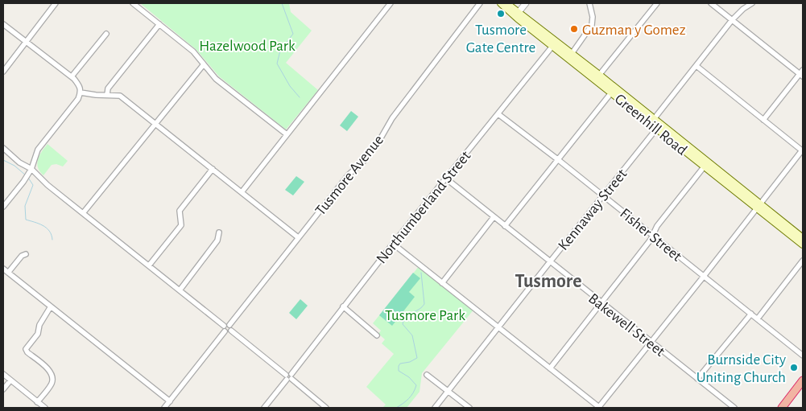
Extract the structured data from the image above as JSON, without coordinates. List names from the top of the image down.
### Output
{
  "streets": {
    "main road": ["Greenhill Road"],
    "street": [
      "Tusmore Avenue",
      "Northumberland Street",
      "Kennaway Street",
      "Fisher Street",
      "Bakewell Street"
    ]
  },
  "crossings": [
    ["Greenhill Road", "Northumberland Street"],
    ["Greenhill Road", "Kennaway Street"],
    ["Northumberland Street", "Fisher Street"],
    ["Northumberland Street", "Bakewell Street"],
    ["Kennaway Street", "Fisher Street"],
    ["Kennaway Street", "Bakewell Street"]
  ],
  "districts": ["Tusmore"],
  "parks": ["Hazelwood Park", "Tusmore Park"],
  "places": ["Tusmore Gate Centre", "Guzman y Gomez", "Burnside City Uniting Church"]
}
